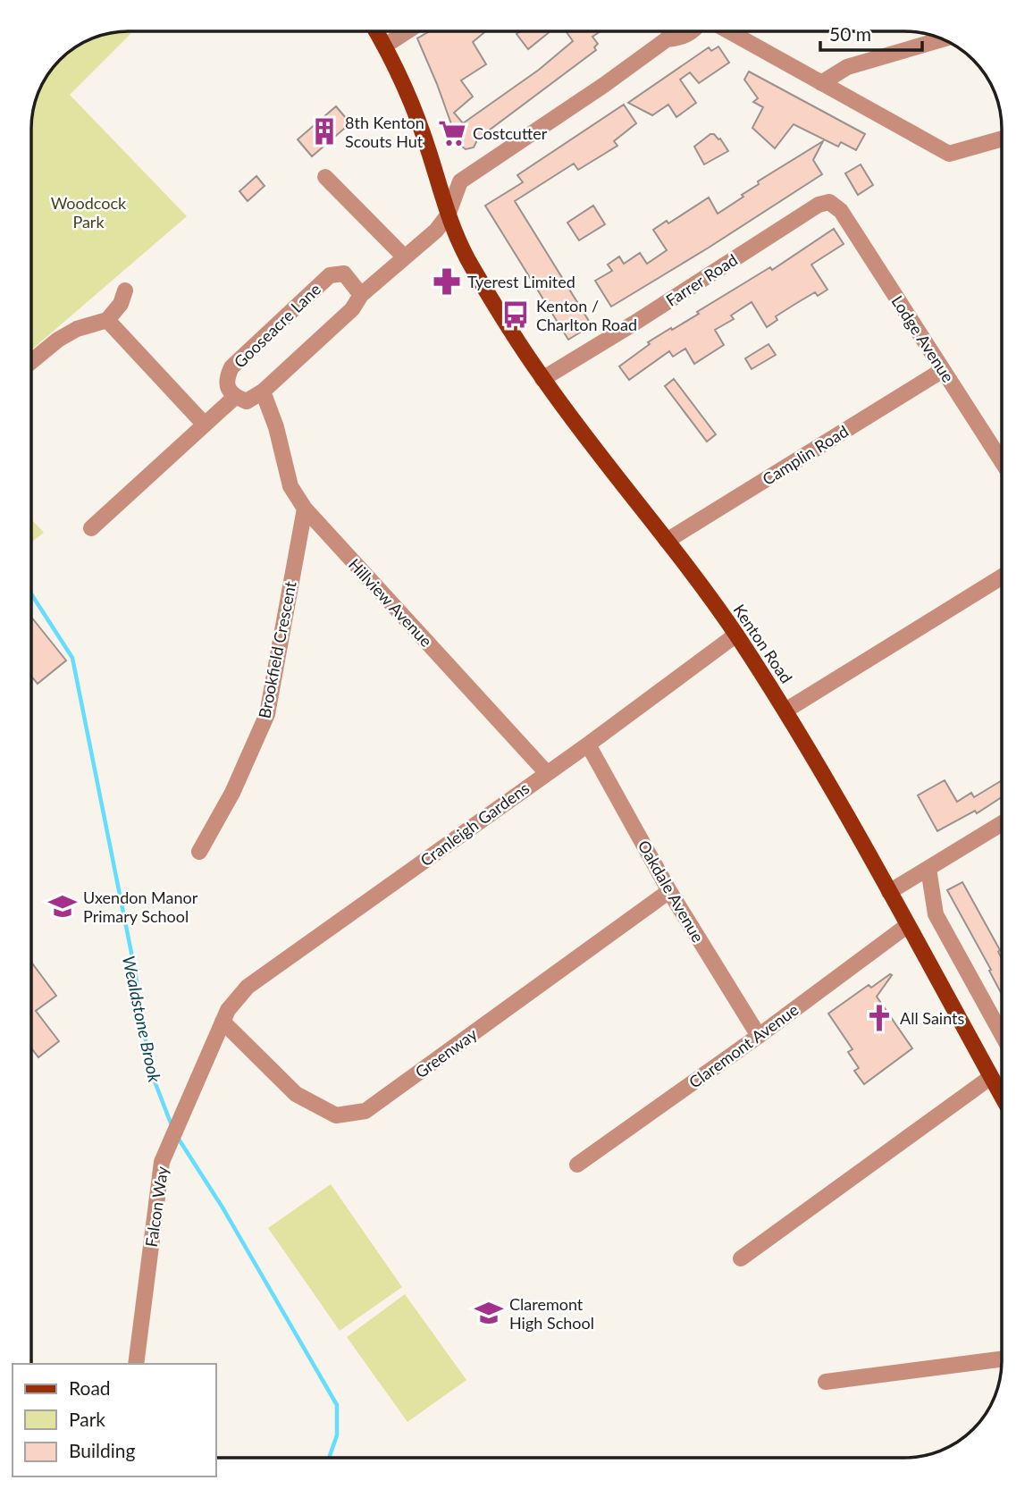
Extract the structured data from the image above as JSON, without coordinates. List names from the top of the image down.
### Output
{
  "streets": {
    "main road": ["Kenton Road"],
    "street": [
      "Farrer Road",
      "Gooseacre Lane",
      "Lodge Avenue",
      "Camplin Road",
      "Hillview Avenue",
      "Brookfield Crescent",
      "Cranleigh Gardens",
      "Oakdale Avenue",
      "Claremont Avenue",
      "Greenway",
      "Falcon Way"
    ]
  },
  "crossings": [
    ["Farrer Road", "Lodge Avenue"],
    ["Farrer Road", "Kenton Road"],
    ["Lodge Avenue", "Camplin Road"],
    ["Camplin Road", "Kenton Road"],
    ["Hillview Avenue", "Brookfield Crescent"],
    ["Hillview Avenue", "Cranleigh Gardens"],
    ["Kenton Road", "Cranleigh Gardens"],
    ["Kenton Road", "Claremont Avenue"],
    ["Cranleigh Gardens", "Oakdale Avenue"],
    ["Cranleigh Gardens", "Greenway"],
    ["Cranleigh Gardens", "Falcon Way"],
    ["Oakdale Avenue", "Claremont Avenue"],
    ["Oakdale Avenue", "Greenway"],
    ["Greenway", "Falcon Way"]
  ],
  "water": ["Wealdstone Brook"],
  "parks": ["Woodcock Park"],
  "places": {
    "building": ["8th Kenton Scouts Hut"],
    "supermarket": ["Costcutter"],
    "pharmacy": ["Tyerest Limited"],
    "bus stop": ["Kenton / Charlton Road"],
    "school or university": ["Uxendon Manor Primary School", "Claremont High School"],
    "church": ["All Saints"]
  },
  "legend": ["Road", "Park", "Building"],
  "scale_bar": "50 m"
}
